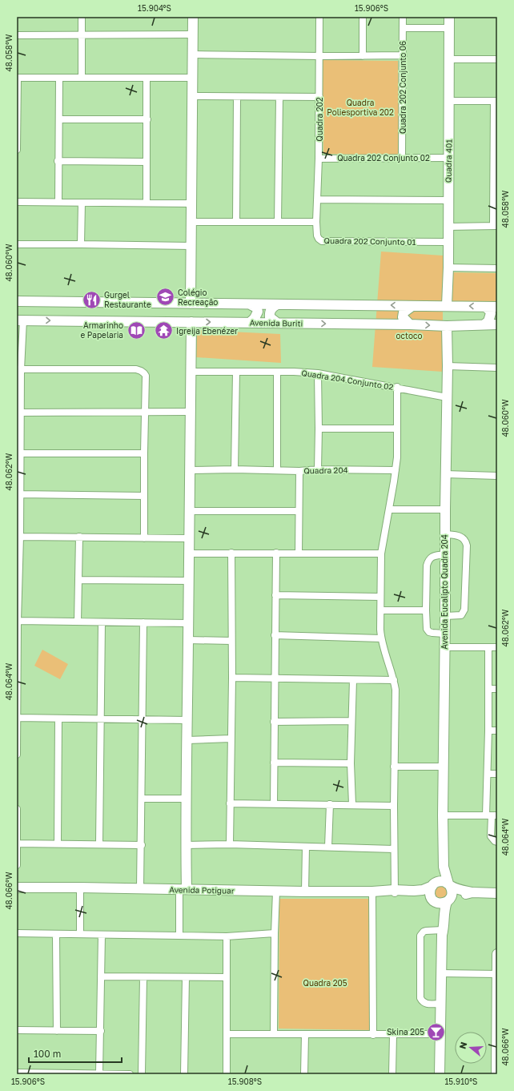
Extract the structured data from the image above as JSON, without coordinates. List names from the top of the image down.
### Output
{
  "streets": {
    "street": [
      "Quadra 202 Conjunto 06",
      "Quadra 202",
      "Quadra 202 Conjunto 02",
      "Quadra 401",
      "Quadra 202 Conjunto 01",
      "Avenida Buriti",
      "Quadra 204 Conjunto 02",
      "Quadra 204",
      "Avenida Eucalipto Quadra 204",
      "Avenida Potiguar"
    ]
  },
  "crossings": [
    ["Quadra 202 Conjunto 06", "Quadra 202 Conjunto 02"],
    ["Quadra 202", "Quadra 202 Conjunto 02"],
    ["Quadra 202", "Quadra 202 Conjunto 01"],
    ["Quadra 202 Conjunto 02", "Quadra 401"],
    ["Quadra 401", "Quadra 202 Conjunto 01"],
    ["Avenida Buriti", "Avenida Eucalipto Quadra 204"],
    ["Quadra 204 Conjunto 02", "Avenida Eucalipto Quadra 204"]
  ],
  "parks": ["Quadra Poliesportiva 202", "octoco", "Quadra 205"],
  "places": {
    "school or university": ["Colégio Recreação"],
    "restaurant": ["Gurgel Restaurante"],
    "library": ["Armarinho e Papelaria"],
    "temple": ["Igreija Ebenézer"],
    "bar": ["Skina 205"]
  },
  "scale_bar": "100 m",
  "north": "left",
  "coordinates": [
    "15.904°S",
    "15.906°S",
    "48.058°W",
    "48.060°W",
    "48.062°W",
    "48.064°W",
    "48.066°W",
    "15.908°S",
    "15.910°S"
  ]
}
